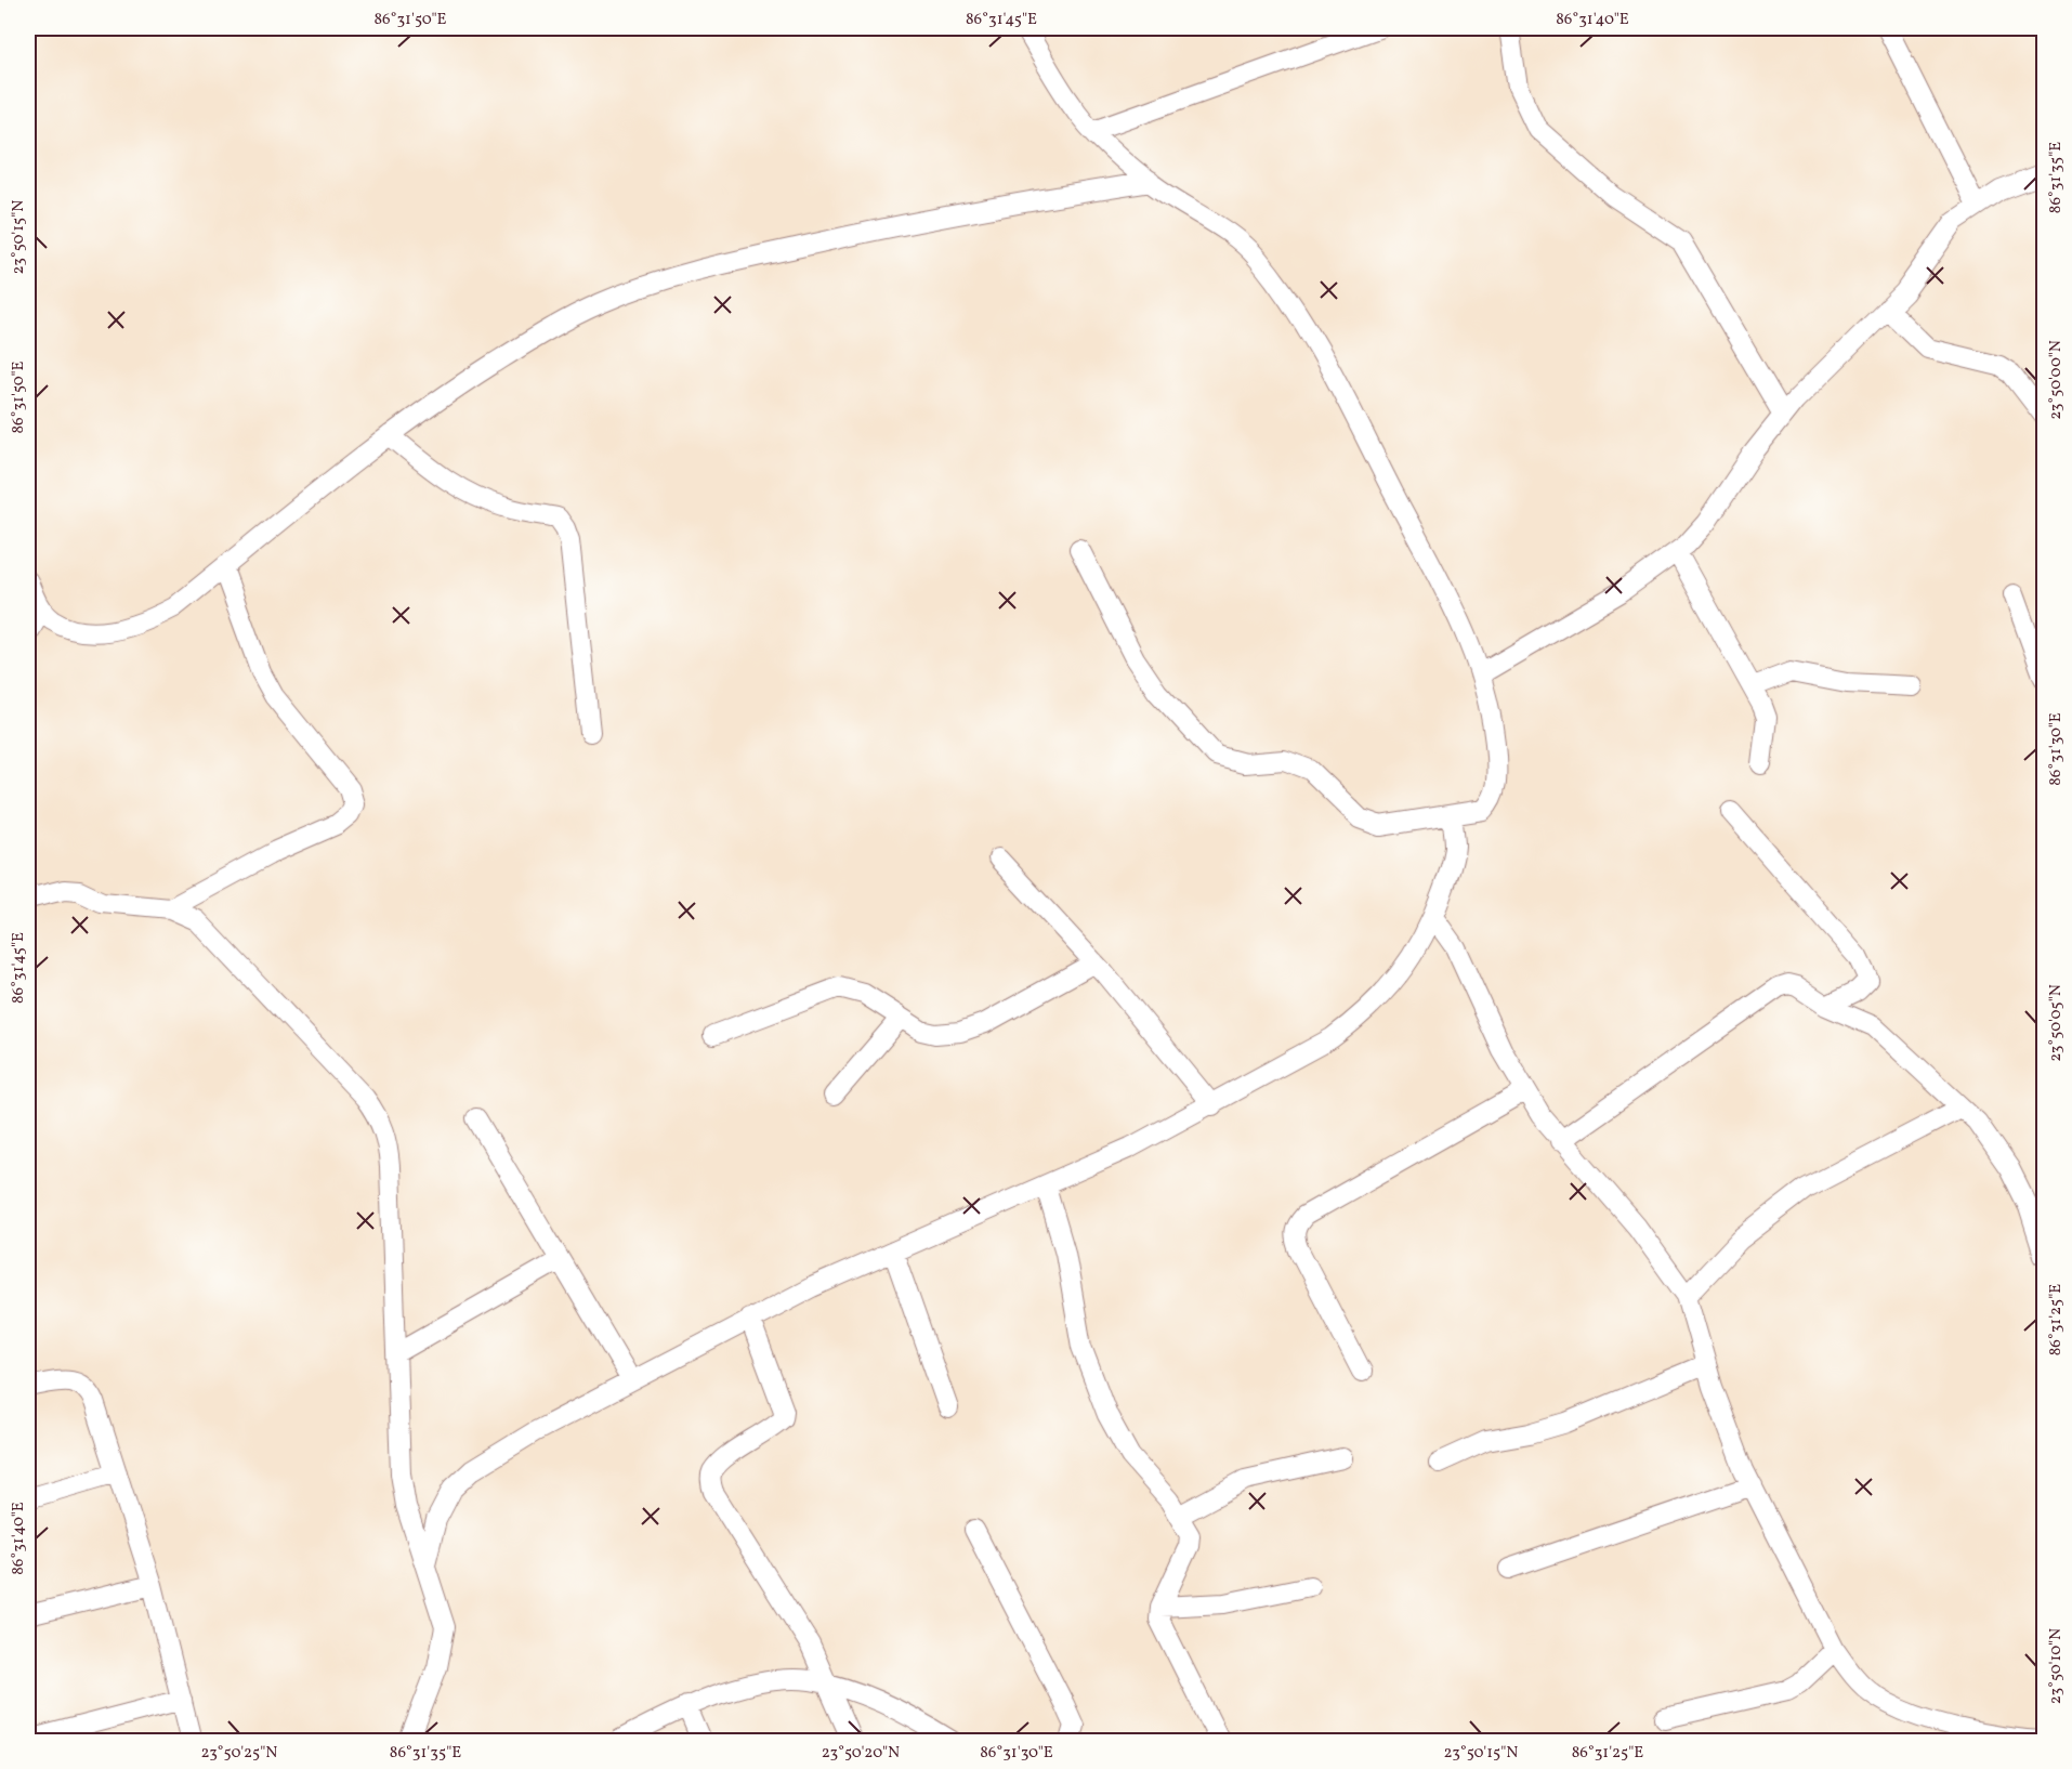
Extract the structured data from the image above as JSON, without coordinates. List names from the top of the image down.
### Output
{
  "coordinates": [
    "86°31'50\"E",
    "86°31'45\"E",
    "86°31'40\"E",
    "86°31'35\"E",
    "23°50'15\"N",
    "23°50'00\"N",
    "86°31'30\"E",
    "23°50'05\"N",
    "86°31'25\"E",
    "23°50'10\"N",
    "23°50'25\"N",
    "23°50'20\"N"
  ]
}
